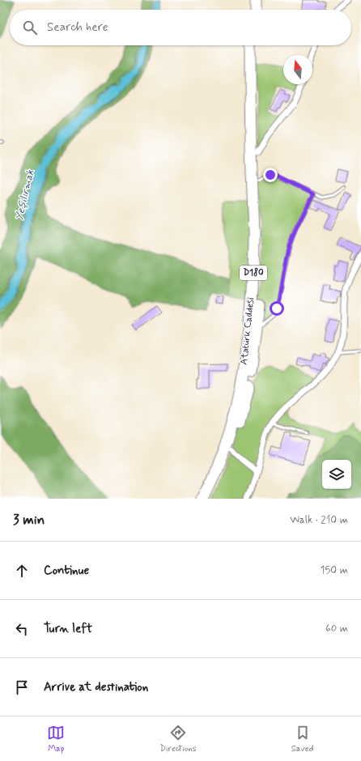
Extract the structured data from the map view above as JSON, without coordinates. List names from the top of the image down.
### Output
{
  "streets": {
    "highway": ["D180", "Atatürk Caddesi"]
  },
  "water": ["Yeşilırmak"],
  "north": "top",
  "page": {
    "search": "Search here",
    "heading": ["3 min", "Walk · 210 m"],
    "list": [
      ["Continue", "150 m"],
      ["Turn left", "60 m"],
      "Arrive at destination"
    ],
    "nav": ["Map", "Directions", "Saved"]
  }
}
